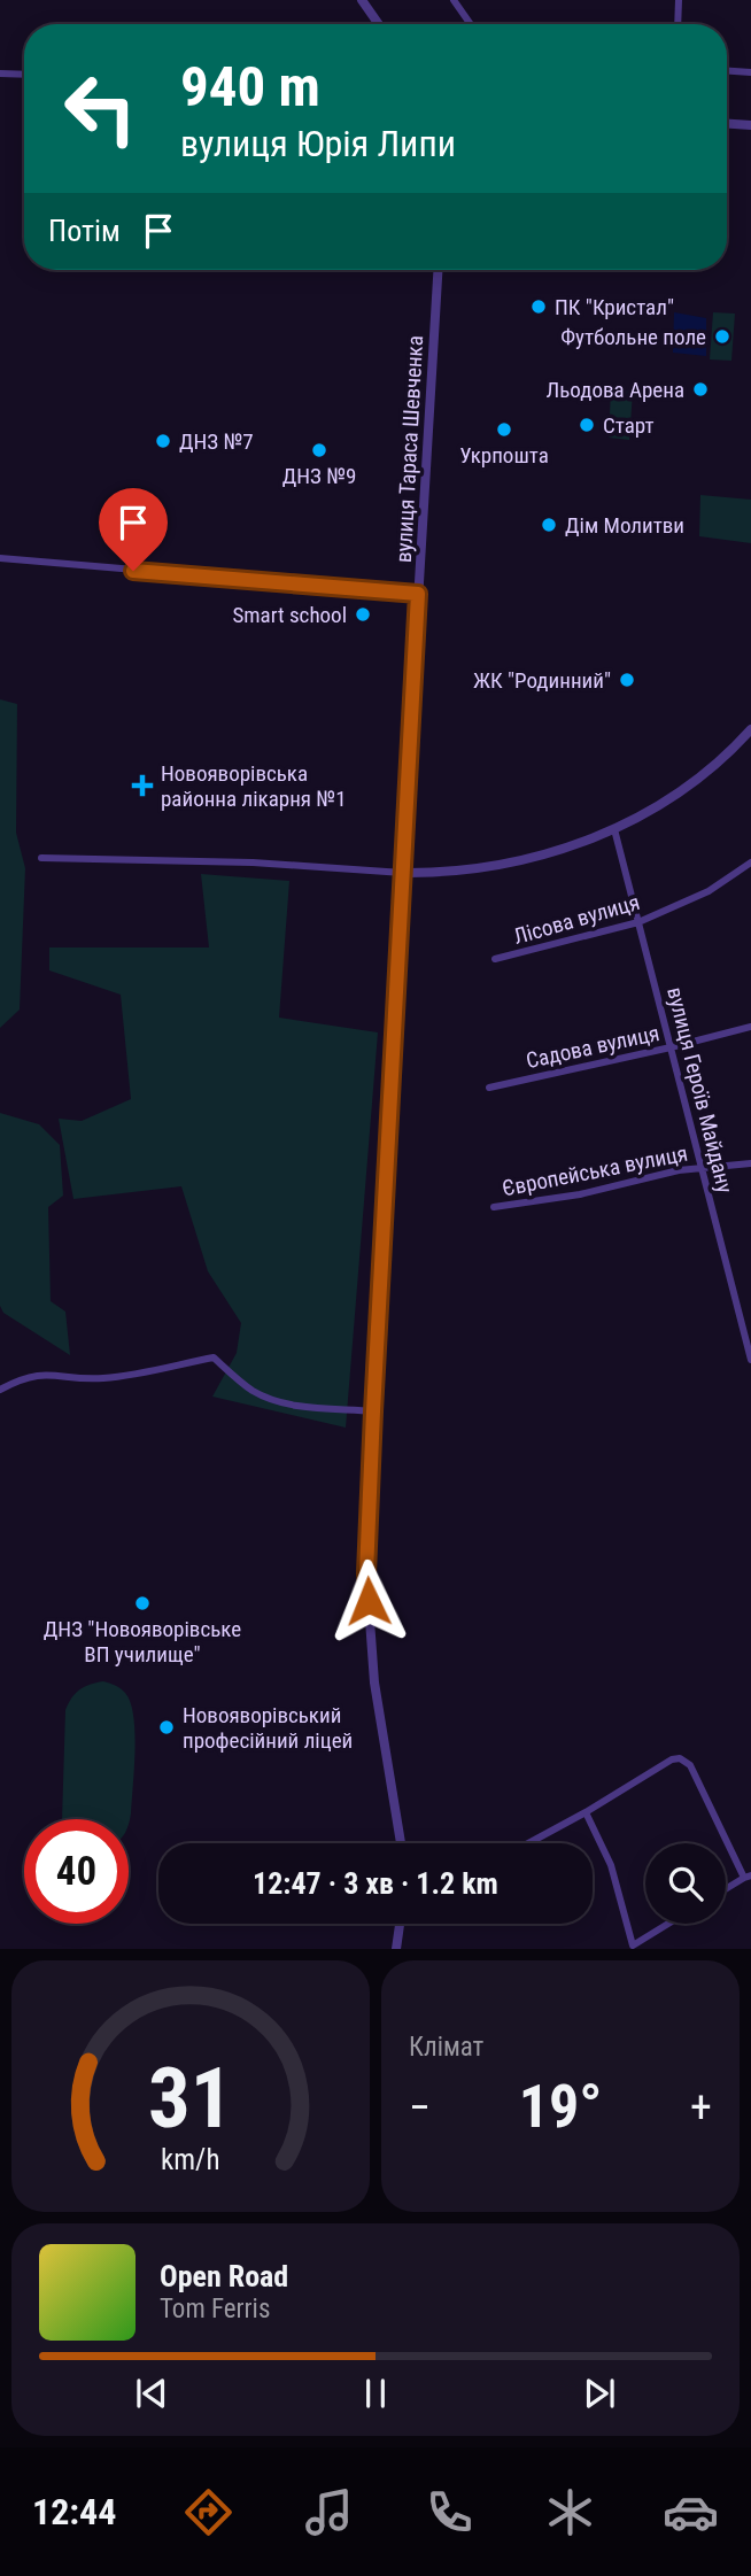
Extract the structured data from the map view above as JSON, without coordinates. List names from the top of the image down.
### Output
{
  "streets": {
    "street": [
      "вулиця Тараса Шевченка",
      "Лісова вулиця",
      "Садова вулиця",
      "вулиця Героїв Майдану",
      "Європейська вулиця"
    ]
  },
  "crossings": [
    ["Лісова вулиця", "вулиця Героїв Майдану"],
    ["Садова вулиця", "вулиця Героїв Майдану"],
    ["вулиця Героїв Майдану", "Європейська вулиця"]
  ],
  "places": {
    "other": [
      "ПК \"Кристал\"",
      "Футбольне поле",
      "Льодова Арена",
      "Старт",
      "Укрпошта",
      "ДНЗ №7",
      "ДНЗ №9",
      "Дім Молитви",
      "Smart school",
      "ЖК \"Родинний\"",
      "ДНЗ \"Новояворівське ВП училище\"",
      "Новояворівський професійний ліцей"
    ],
    "health": ["Новояворівська районна лікарня №1"]
  },
  "page": {
    "turn": ["940 m", "вулиця Юрія Липи"],
    "then": "Потім",
    "limit": "40",
    "trip": "12:47 · 3 хв · 1.2 km",
    "tile": "Клімат",
    "heat": ["−", "19°", "+"],
    "song": ["Open Road", "Tom Ferris"],
    "tabs": "12:44",
    "gauge": ["31", "km/h"]
  }
}
